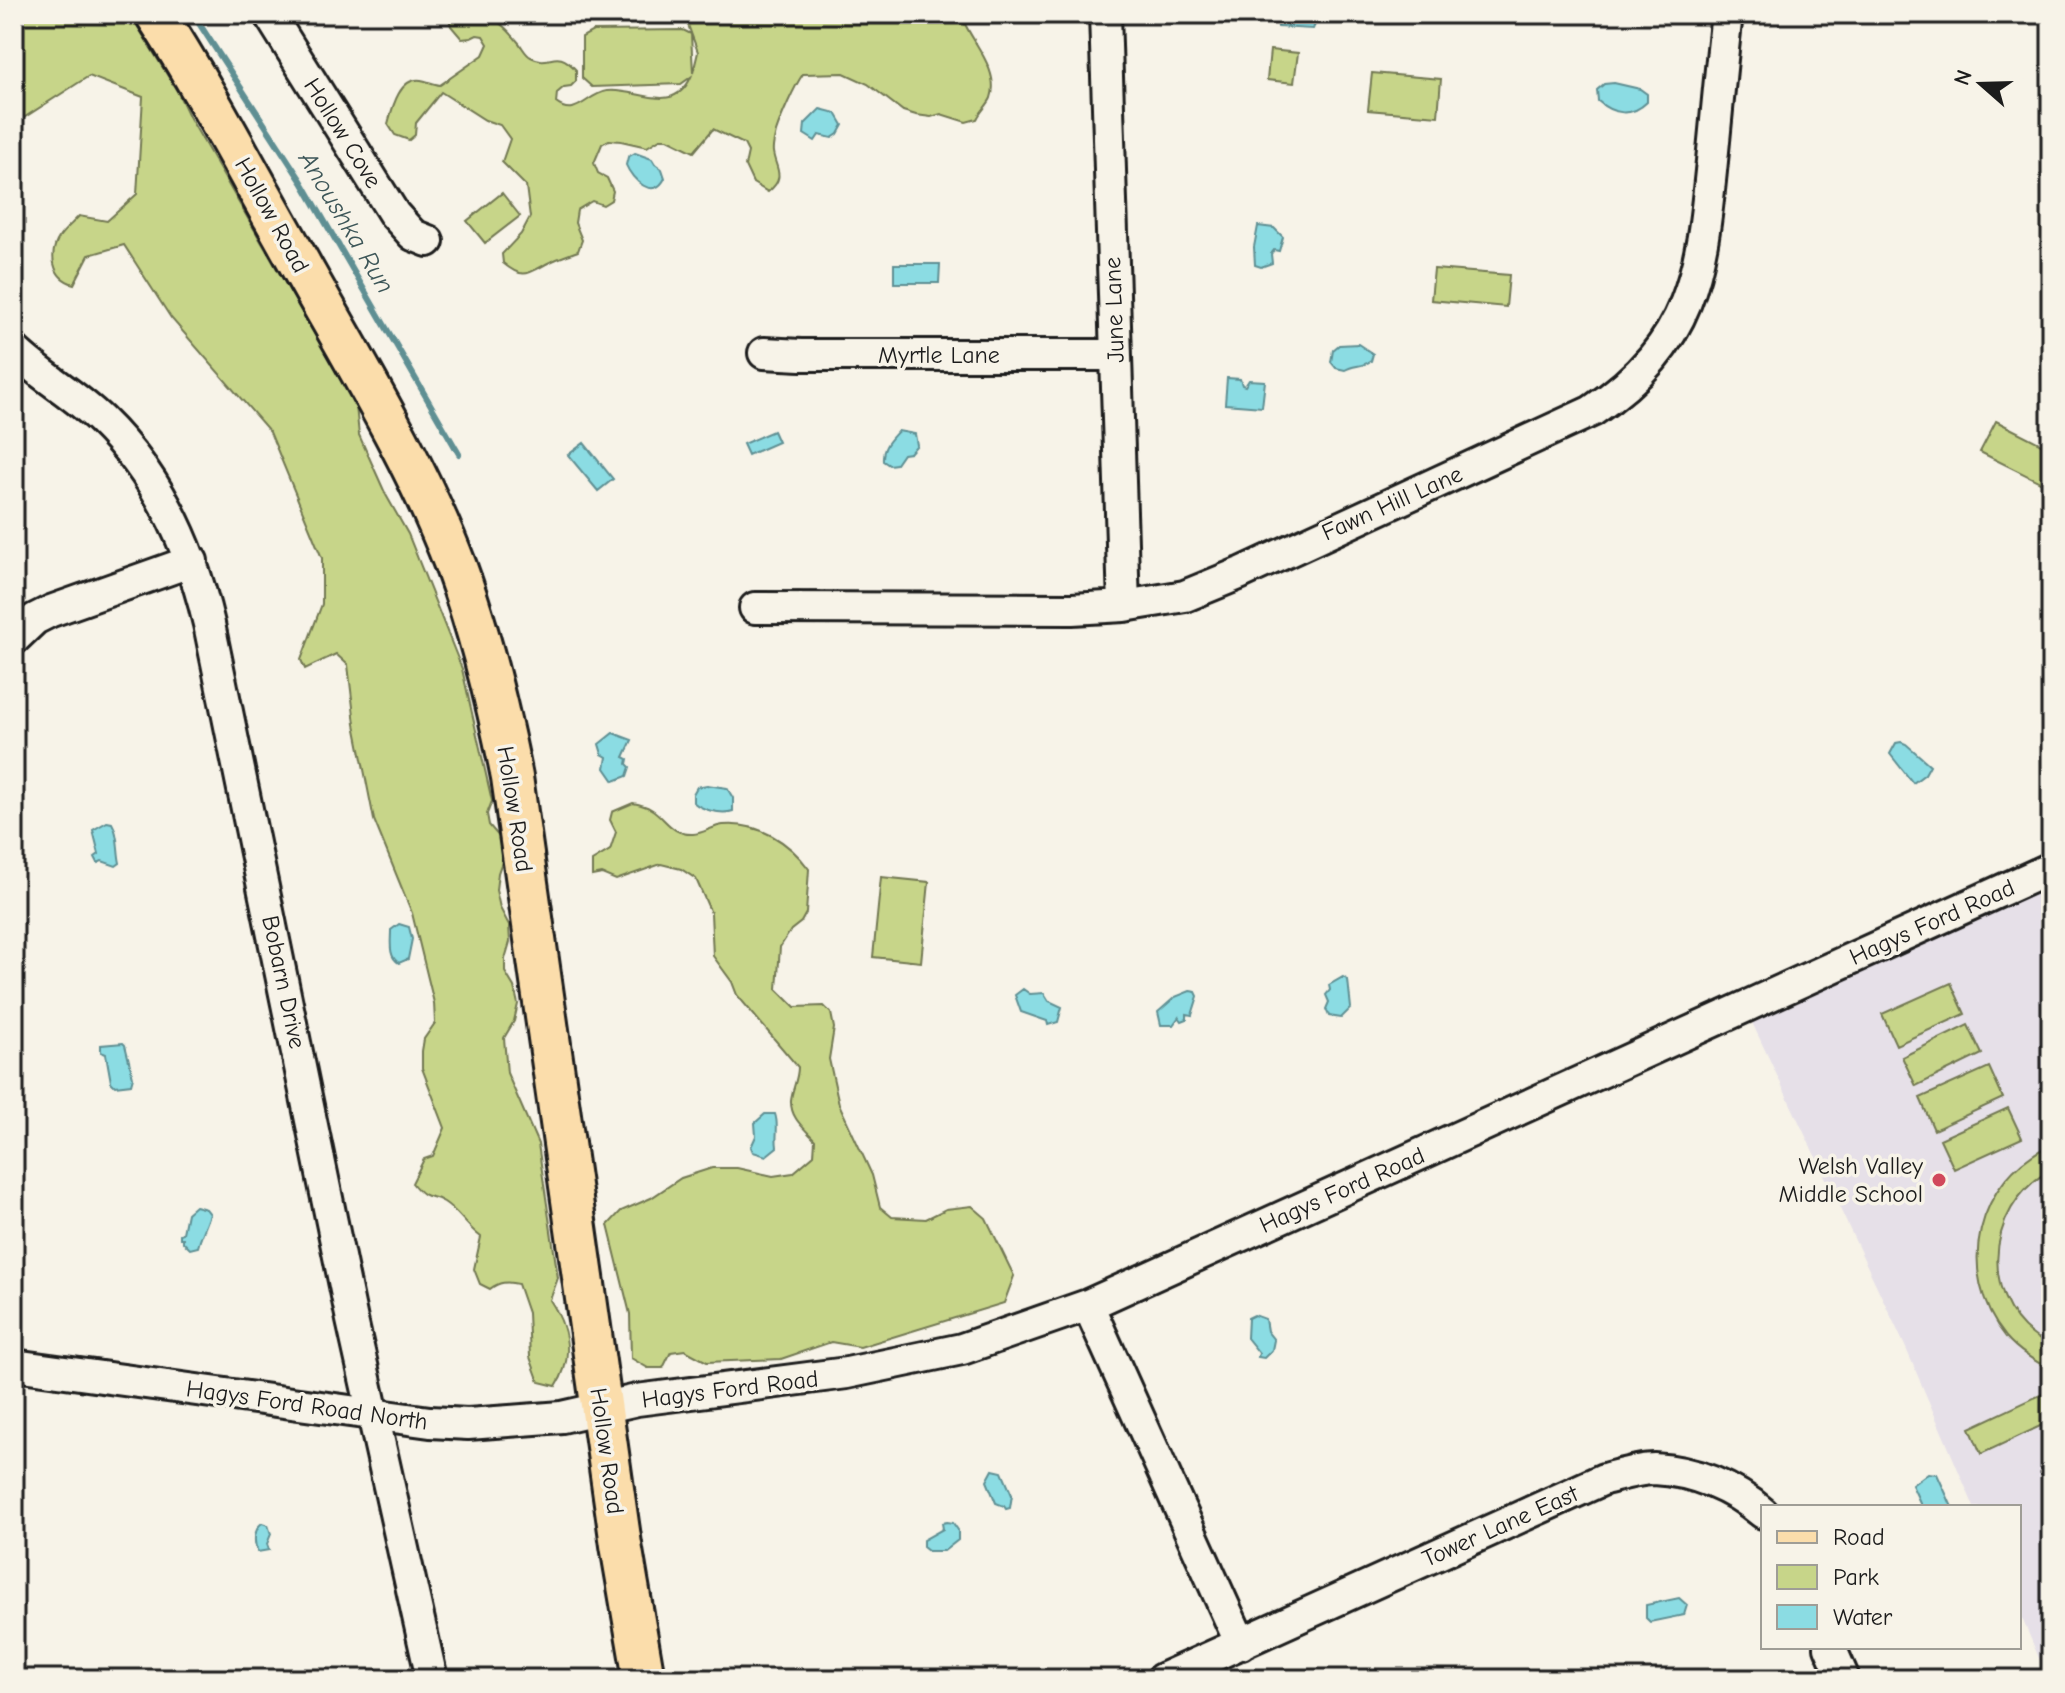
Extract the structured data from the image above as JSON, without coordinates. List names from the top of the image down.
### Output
{
  "streets": {
    "main road": ["Hollow Road"],
    "street": [
      "Hollow Cove",
      "June Lane",
      "Myrtle Lane",
      "Fawn Hill Lane",
      "Hagys Ford Road",
      "Bobarn Drive",
      "Hagys Ford Road North",
      "Tower Lane East"
    ]
  },
  "crossings": [
    ["Hollow Road", "Hagys Ford Road"],
    ["Hollow Road", "Hagys Ford Road North"],
    ["June Lane", "Myrtle Lane"],
    ["June Lane", "Fawn Hill Lane"],
    ["Hagys Ford Road", "Hagys Ford Road North"],
    ["Bobarn Drive", "Hagys Ford Road North"]
  ],
  "water": ["Anoushka Run"],
  "places": ["Welsh Valley Middle School"],
  "legend": ["Road", "Park", "Water"],
  "north": "left"
}
